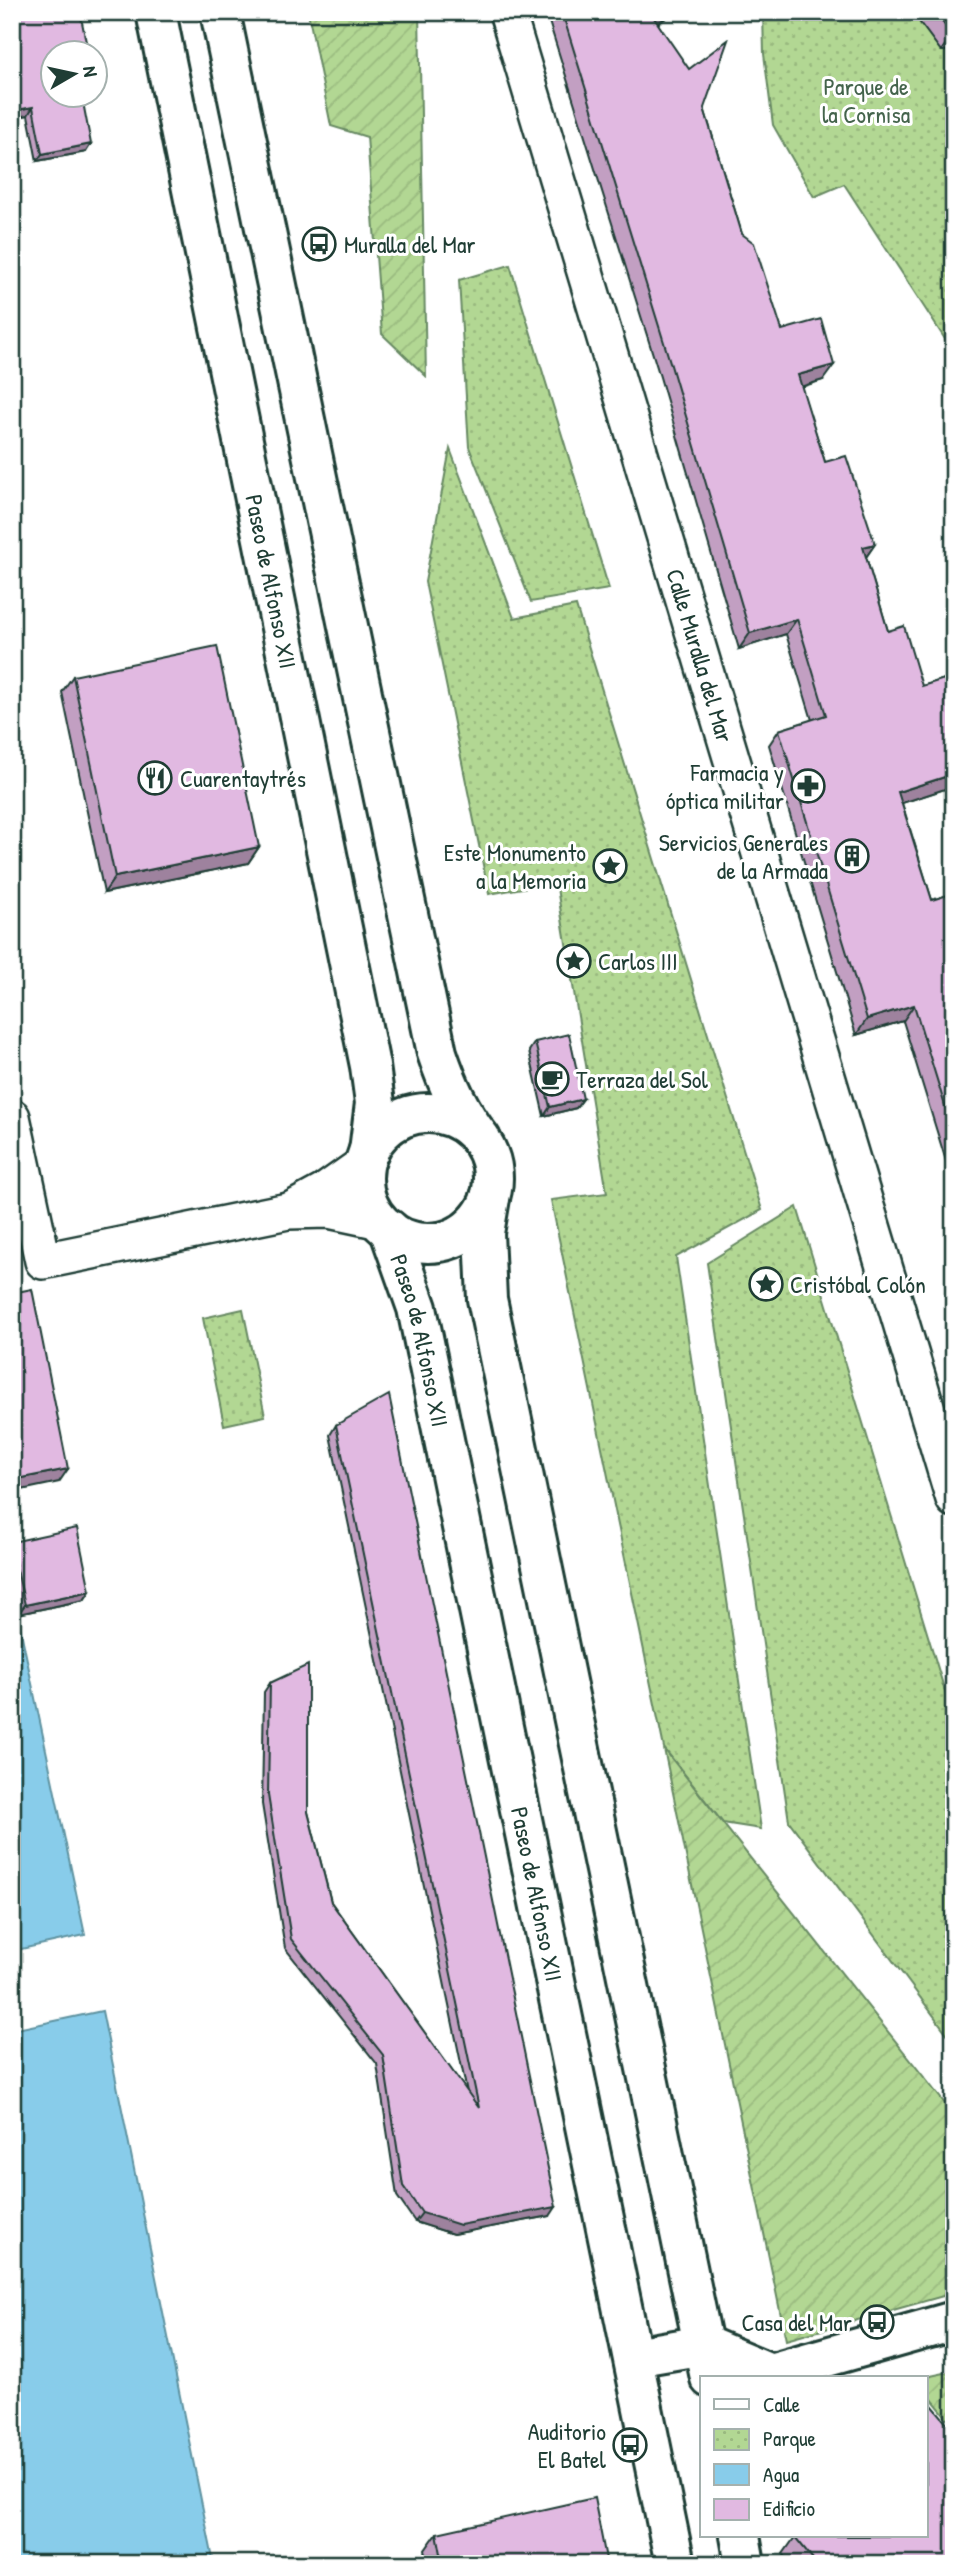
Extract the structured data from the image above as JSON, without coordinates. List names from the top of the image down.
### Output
{
  "streets": {
    "main road": ["Paseo de Alfonso XII"],
    "street": ["Calle Muralla del Mar"]
  },
  "parks": ["Parque de la Cornisa"],
  "places": {
    "bus stop": ["Muralla del Mar", "Casa del Mar", "Auditorio El Batel"],
    "restaurant": ["Cuarentaytrés"],
    "pharmacy": ["Farmacia y óptica militar"],
    "building": ["Servicios Generales de la Armada"],
    "place": ["Este Monumento a la Memoria", "Carlos III", "Cristóbal Colón"],
    "cafe": ["Terraza del Sol"]
  },
  "legend": [
    "Calle",
    "Parque",
    "Agua",
    "Edificio"
  ],
  "north": "right"
}
